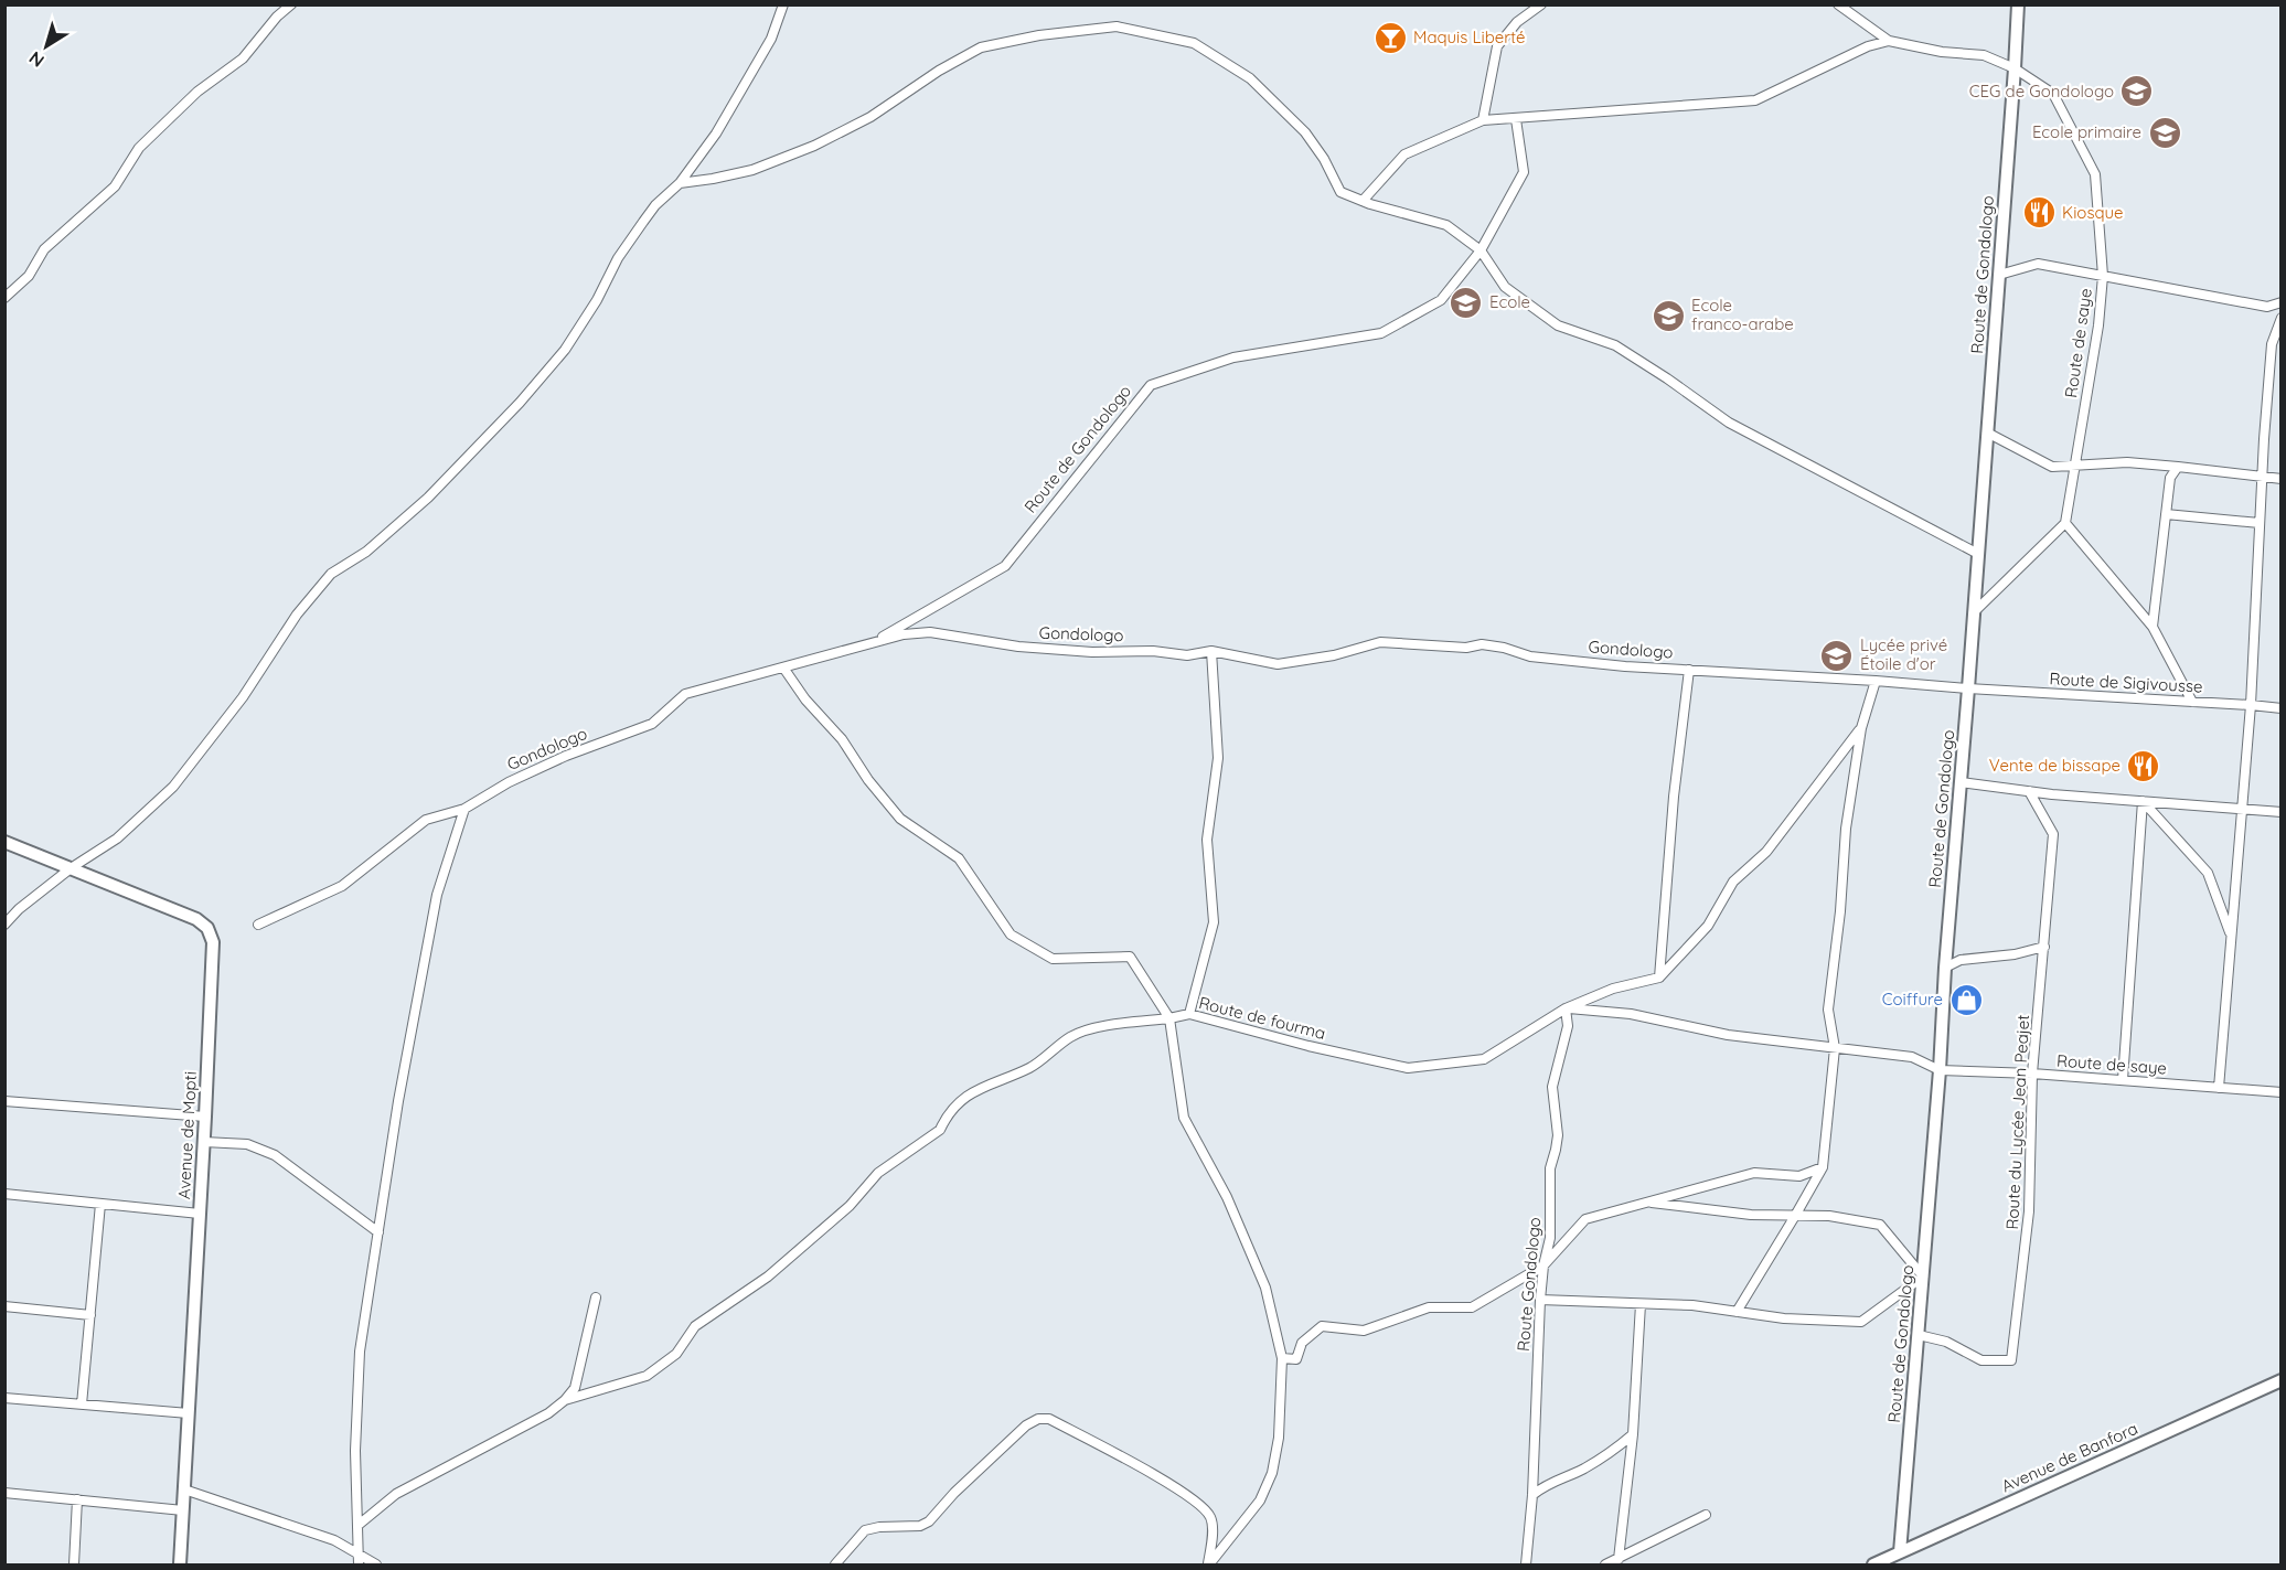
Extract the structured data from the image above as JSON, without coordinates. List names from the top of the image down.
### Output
{
  "streets": {
    "street": [
      "Route de Gondologo",
      "Route de saye",
      "Gondologo",
      "Route de Sigivousse",
      "Route de fourma",
      "Route du Lycée Jean Peajet",
      "Avenue de Mopti",
      "Route Gondologo",
      "Avenue de Banfora"
    ]
  },
  "crossings": [
    ["Route de Gondologo", "Route de saye"],
    ["Route de Gondologo", "Gondologo"],
    ["Route de Gondologo", "Route de Sigivousse"],
    ["Route de Gondologo", "Route du Lycée Jean Peajet"],
    ["Route de Gondologo", "Avenue de Banfora"],
    ["Route de saye", "Route du Lycée Jean Peajet"],
    ["Gondologo", "Route de Sigivousse"],
    ["Route de fourma", "Route Gondologo"]
  ],
  "places": {
    "bar": ["Maquis Liberté"],
    "school or university": [
      "CEG de Gondologo",
      "Ecole primaire",
      "Ecole",
      "Ecole franco-arabe",
      "Lycée privé Étoile d'or"
    ],
    "restaurant": ["Kiosque", "Vente de bissape"],
    "shop": ["Coiffure"]
  },
  "north": "bottom left"
}
